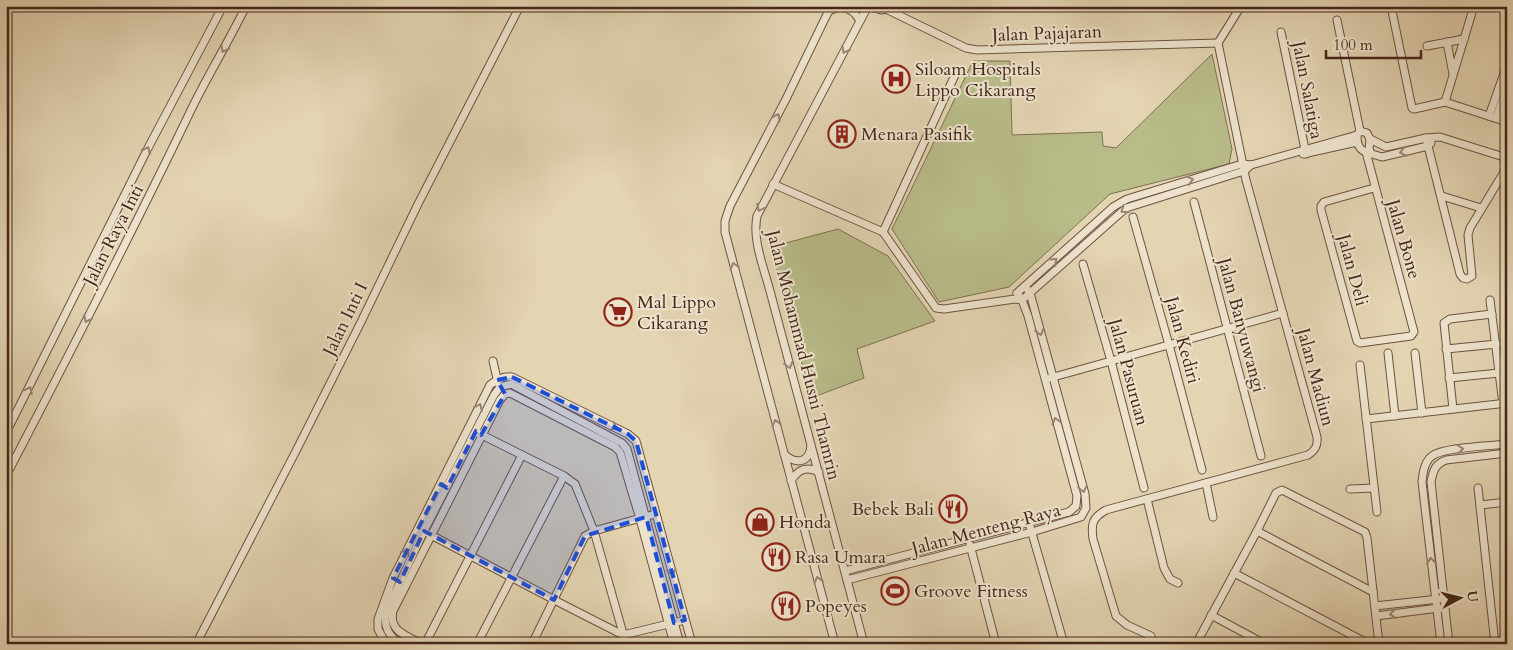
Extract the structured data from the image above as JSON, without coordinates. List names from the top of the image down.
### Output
{
  "streets": {
    "street": [
      "Jalan Pajajaran",
      "Jalan Salatiga",
      "Jalan Raya Inti",
      "Jalan Bone",
      "Jalan Deli",
      "Jalan Inti I",
      "Jalan Banyuwangi",
      "Jalan Kediri",
      "Jalan Mohammad Husni Thamrin",
      "Jalan Pasuruan",
      "Jalan Madiun",
      "Jalan Menteng Raya"
    ]
  },
  "crossings": [
    ["Jalan Pajajaran", "Jalan Mohammad Husni Thamrin"],
    ["Jalan Pajajaran", "Jalan Madiun"],
    ["Jalan Bone", "Jalan Deli"],
    ["Jalan Mohammad Husni Thamrin", "Jalan Menteng Raya"]
  ],
  "places": {
    "hospital": ["Siloam Hospitals Lippo Cikarang"],
    "building": ["Menara Pasifik"],
    "supermarket": ["Mal Lippo Cikarang"],
    "restaurant": ["Bebek Bali", "Rasa Umara", "Popeyes"],
    "shop": ["Honda"],
    "sports": ["Groove Fitness"]
  },
  "scale_bar": "100 m",
  "north": "right"
}
